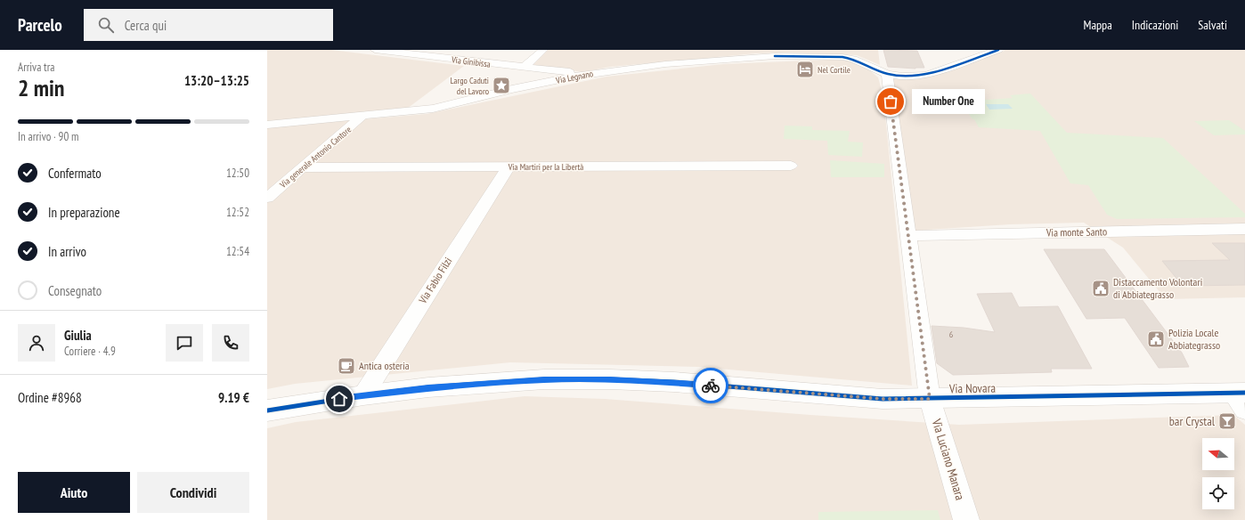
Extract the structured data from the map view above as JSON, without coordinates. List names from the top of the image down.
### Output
{
  "streets": {
    "street": [
      "Via Ginibissa",
      "Via Legnano",
      "Via generale Antonio Cantore",
      "Via Martiri per la Libertà",
      "Via monte Santo",
      "Via Fabio Filzi",
      "Via Novara",
      "Via Luciano Manara"
    ]
  },
  "crossings": [
    ["Via Ginibissa", "Via Legnano"],
    ["Via Legnano", "Via generale Antonio Cantore"],
    ["Via Legnano", "Via Luciano Manara"],
    ["Via generale Antonio Cantore", "Via Martiri per la Libertà"],
    ["Via Martiri per la Libertà", "Via Fabio Filzi"],
    ["Via monte Santo", "Via Luciano Manara"],
    ["Via Fabio Filzi", "Via Novara"],
    ["Via Novara", "Via Luciano Manara"]
  ],
  "places": {
    "hotel": ["Nel Cortile"],
    "place": ["Largo Caduti del Lavoro"],
    "other": ["Number One"],
    "public building": ["Distaccamento Volontari di Abbiategrasso", "Polizia Locale Abbiategrasso"],
    "cafe": ["Antica osteria"],
    "bar": ["bar Crystal"]
  },
  "house_numbers": ["6"],
  "north": "left",
  "page": {
    "header": "Parcelo",
    "search": "Cerca qui",
    "nav": ["Mappa", "Indicazioni", "Salvati"],
    "heading": ["2 min", "Arriva tra", "13:20–13:25"],
    "panel": [
      "Giulia",
      "Corriere · 4.9",
      "Ordine #8968",
      "9.19 €"
    ],
    "bubble": "Number One",
    "bar": "In arrivo · 90 m",
    "list": [
      ["Confermato", "12:50"],
      ["In preparazione", "12:52"],
      ["In arrivo", "12:54"],
      "Consegnato"
    ],
    "buttons": ["Aiuto", "Condividi"]
  }
}
